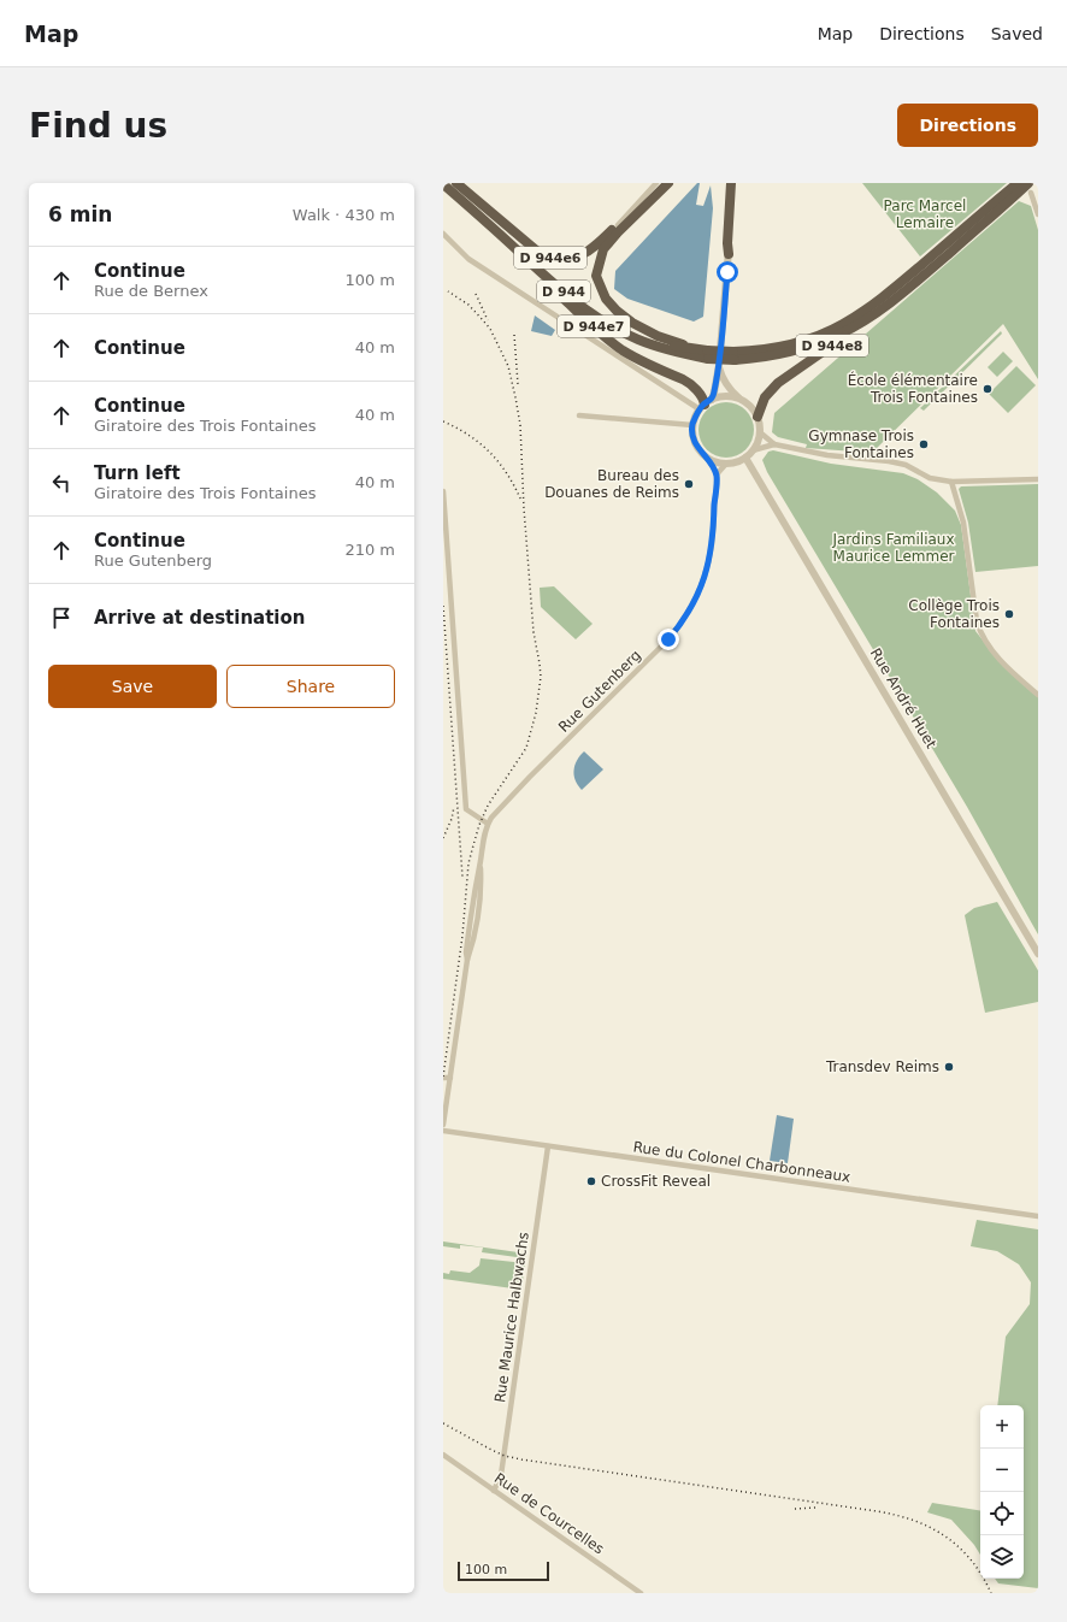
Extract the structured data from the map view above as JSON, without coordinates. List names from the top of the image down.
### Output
{
  "streets": {
    "highway": [
      "D 944e6",
      "D 944",
      "D 944e7",
      "D 944e8"
    ],
    "street": [
      "Rue Gutenberg",
      "Rue André Huet",
      "Rue du Colonel Charbonneaux",
      "Rue Maurice Halbwachs",
      "Rue de Courcelles"
    ]
  },
  "crossings": [
    ["D 944", "D 944e7"],
    ["D 944", "D 944e8"],
    ["D 944e7", "D 944e8"],
    ["D 944e7", "Rue André Huet"],
    ["D 944e8", "Rue André Huet"],
    ["Rue du Colonel Charbonneaux", "Rue Maurice Halbwachs"],
    ["Rue Maurice Halbwachs", "Rue de Courcelles"]
  ],
  "parks": ["Parc Marcel Lemaire", "Jardins Familiaux Maurice Lemmer"],
  "places": [
    "École élémentaire Trois Fontaines",
    "Gymnase Trois Fontaines",
    "Bureau des Douanes de Reims",
    "Collège Trois Fontaines",
    "Transdev Reims",
    "CrossFit Reveal"
  ],
  "scale_bar": "100 m",
  "page": {
    "header": "Map",
    "nav": ["Map", "Directions", "Saved"],
    "buttons": [
      "Directions",
      ["Save", "Share"]
    ],
    "title": "Find us",
    "heading": ["6 min", "Walk · 430 m"],
    "list": [
      ["Continue", "Rue de Bernex", "100 m"],
      ["Continue", "40 m"],
      ["Continue", "Giratoire des Trois Fontaines", "40 m"],
      ["Turn left", "Giratoire des Trois Fontaines", "40 m"],
      ["Continue", "Rue Gutenberg", "210 m"],
      "Arrive at destination"
    ],
    "map_buttons": ["+", "−"],
    "scale": "100 m"
  }
}
